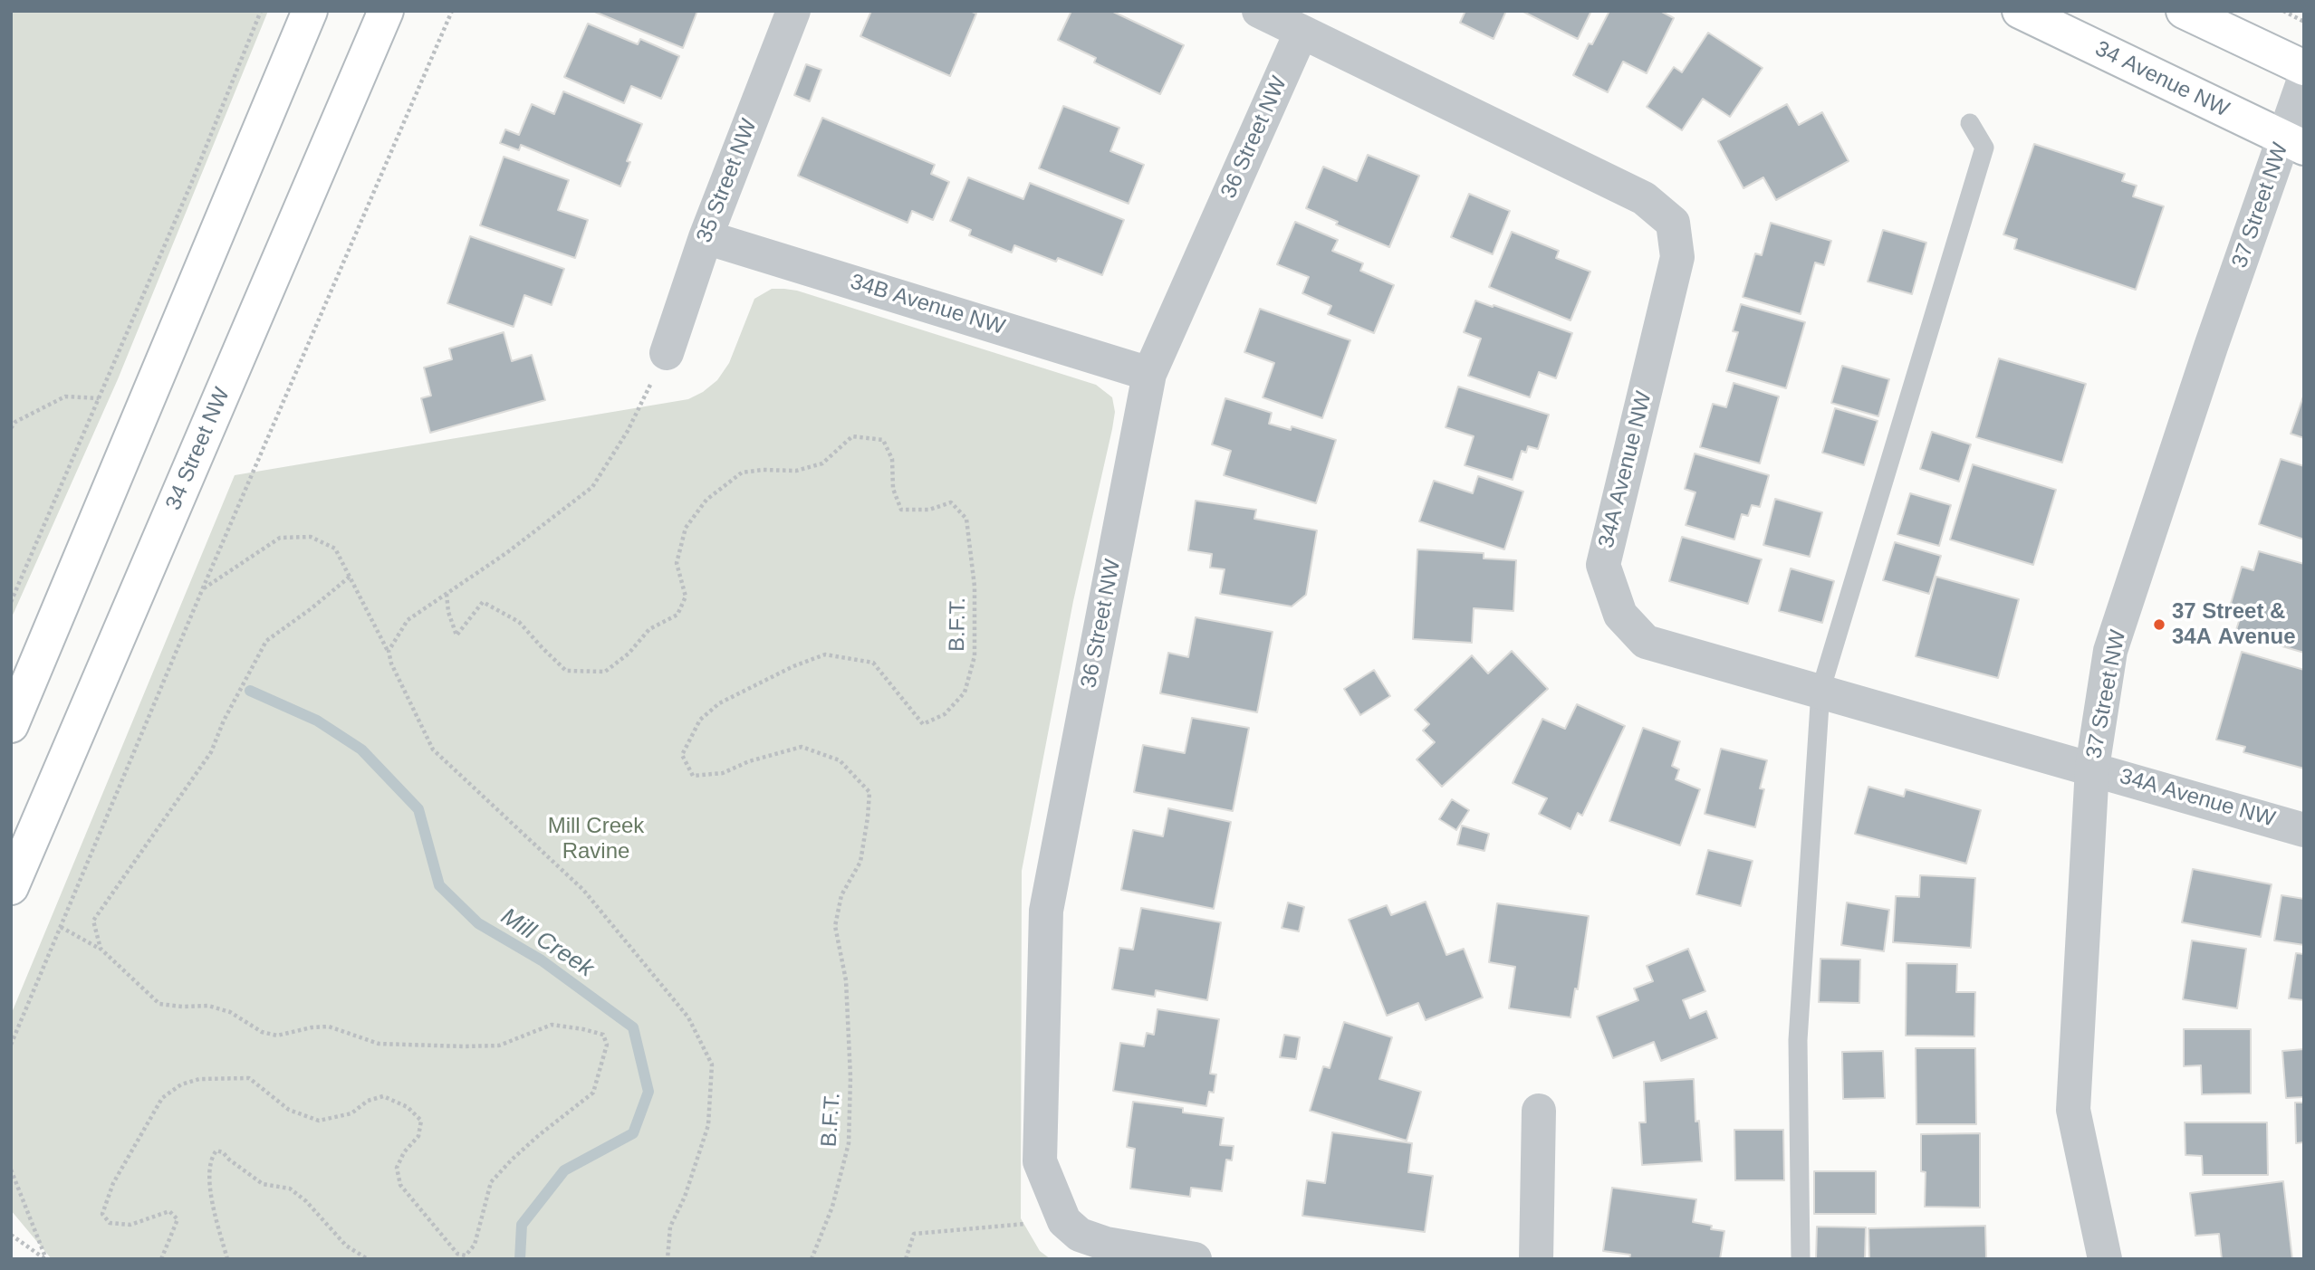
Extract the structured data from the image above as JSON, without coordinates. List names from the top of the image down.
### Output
{
  "streets": {
    "main road": ["34 Avenue NW", "34 Street NW"],
    "street": [
      "36 Street NW",
      "35 Street NW",
      "37 Street NW",
      "34B Avenue NW",
      "34A Avenue NW"
    ],
    "path": ["B.F.T."]
  },
  "crossings": [
    ["34 Avenue NW", "37 Street NW"],
    ["36 Street NW", "34B Avenue NW"],
    ["36 Street NW", "34A Avenue NW"],
    ["35 Street NW", "34B Avenue NW"],
    ["37 Street NW", "34A Avenue NW"]
  ],
  "water": ["Mill Creek"],
  "parks": ["Mill Creek Ravine"],
  "places": ["37 Street & 34A Avenue"]
}
